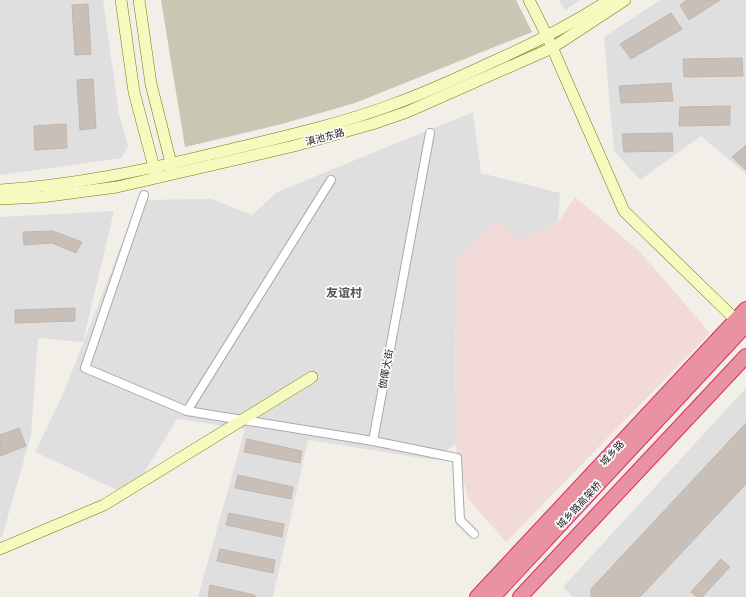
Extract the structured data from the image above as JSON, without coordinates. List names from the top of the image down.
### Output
{
  "streets": {
    "highway": ["城乡路", "城乡路高架桥"],
    "street": ["滇池东路", "伽倻大街"]
  },
  "crossings": [
    ["城乡路", "城乡路高架桥"]
  ],
  "districts": ["友谊村"]
}
